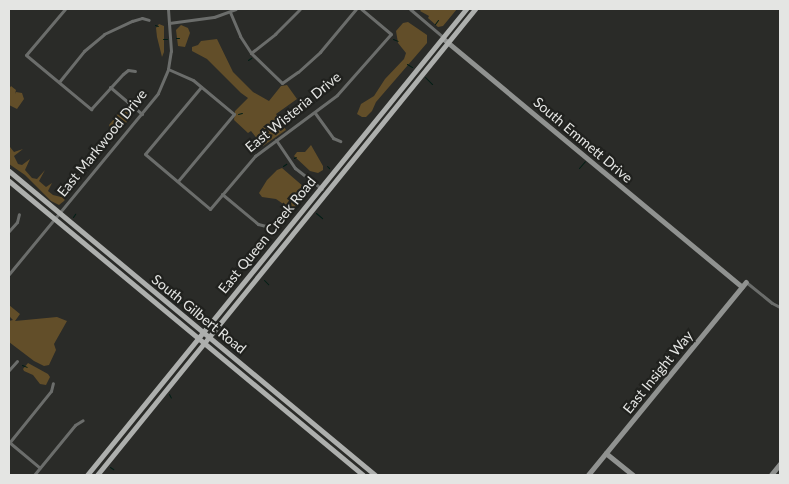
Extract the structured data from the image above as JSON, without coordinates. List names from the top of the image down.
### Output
{
  "streets": {
    "main road": ["East Queen Creek Road", "South Gilbert Road"],
    "street": [
      "East Wisteria Drive",
      "South Emmett Drive",
      "East Markwood Drive",
      "East Insight Way"
    ]
  },
  "crossings": [
    ["South Emmett Drive", "East Queen Creek Road"],
    ["South Emmett Drive", "East Insight Way"],
    ["East Markwood Drive", "South Gilbert Road"],
    ["East Queen Creek Road", "South Gilbert Road"]
  ]
}
